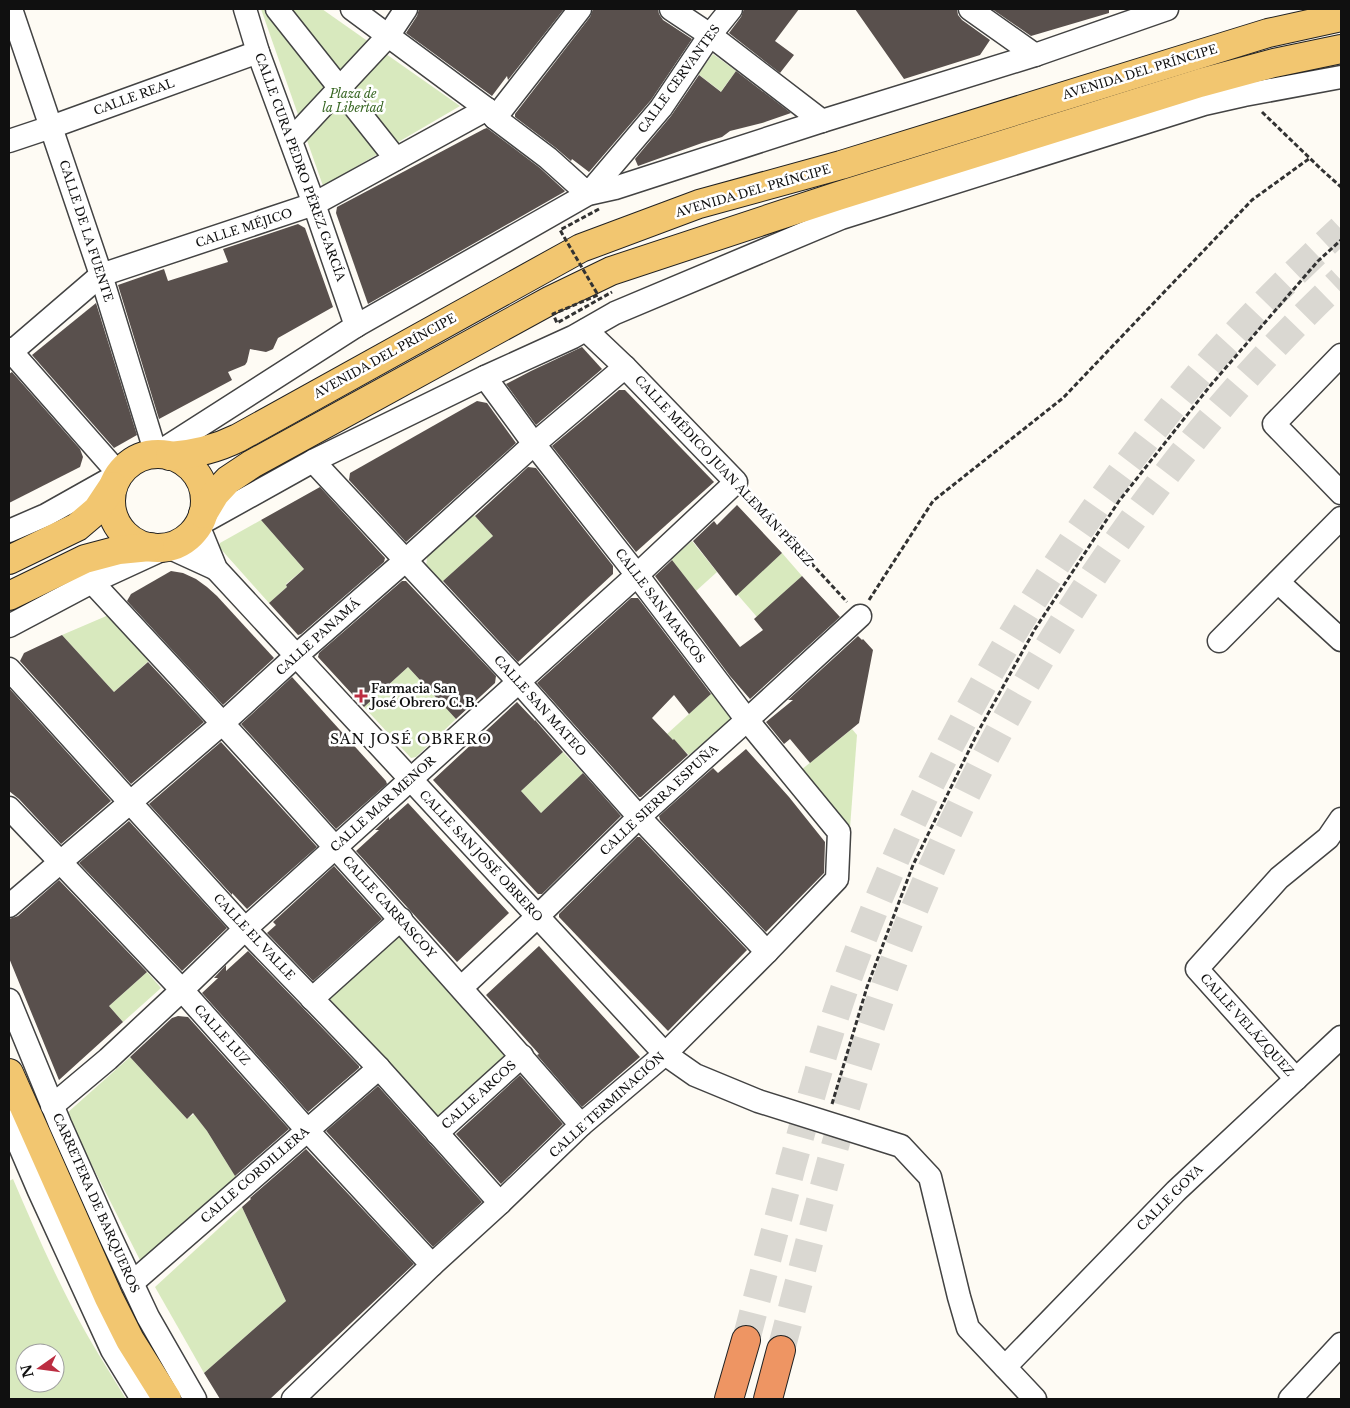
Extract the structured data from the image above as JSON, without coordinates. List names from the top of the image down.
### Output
{
  "streets": {
    "main road": ["AVENIDA DEL PRÍNCIPE"],
    "street": [
      "CALLE CERVANTES",
      "CALLE REAL",
      "CALLE CURA PEDRO PÉREZ GARCÍA",
      "CALLE MÉJICO",
      "CALLE DE LA FUENTE",
      "CALLE MÉDICO JUAN ALEMÁN PÉREZ",
      "CALLE SAN MARCOS",
      "CALLE PANAMÁ",
      "CALLE SAN MATEO",
      "CALLE SIERRA ESPUÑA",
      "CALLE MAR MENOR",
      "CALLE SAN JOSÉ OBRERO",
      "CALLE CARRASCOY",
      "CALLE EL VALLE",
      "CALLE VELÁZQUEZ",
      "CALLE LUZ",
      "CALLE ARCOS",
      "CALLE TERMINACIÓN",
      "CALLE CORDILLERA",
      "CALLE GOYA",
      "CARRETERA DE BARQUEROS"
    ]
  },
  "crossings": [
    ["AVENIDA DEL PRÍNCIPE", "CALLE DE LA FUENTE"],
    ["AVENIDA DEL PRÍNCIPE", "CALLE SAN JOSÉ OBRERO"],
    ["CALLE REAL", "CALLE CURA PEDRO PÉREZ GARCÍA"],
    ["CALLE REAL", "CALLE DE LA FUENTE"],
    ["CALLE CURA PEDRO PÉREZ GARCÍA", "CALLE MÉJICO"],
    ["CALLE MÉJICO", "CALLE DE LA FUENTE"],
    ["CALLE DE LA FUENTE", "CALLE SAN JOSÉ OBRERO"],
    ["CALLE MÉDICO JUAN ALEMÁN PÉREZ", "CALLE PANAMÁ"],
    ["CALLE MÉDICO JUAN ALEMÁN PÉREZ", "CALLE SIERRA ESPUÑA"],
    ["CALLE MÉDICO JUAN ALEMÁN PÉREZ", "CALLE MAR MENOR"],
    ["CALLE SAN MARCOS", "CALLE PANAMÁ"],
    ["CALLE SAN MARCOS", "CALLE SIERRA ESPUÑA"],
    ["CALLE SAN MARCOS", "CALLE MAR MENOR"],
    ["CALLE SAN MARCOS", "CALLE TERMINACIÓN"],
    ["CALLE PANAMÁ", "CALLE SAN MATEO"],
    ["CALLE PANAMÁ", "CALLE SAN JOSÉ OBRERO"],
    ["CALLE PANAMÁ", "CALLE CARRASCOY"],
    ["CALLE PANAMÁ", "CALLE EL VALLE"],
    ["CALLE PANAMÁ", "CALLE LUZ"],
    ["CALLE SAN MATEO", "CALLE SIERRA ESPUÑA"],
    ["CALLE SAN MATEO", "CALLE MAR MENOR"],
    ["CALLE SAN MATEO", "CALLE TERMINACIÓN"],
    ["CALLE SIERRA ESPUÑA", "CALLE SAN JOSÉ OBRERO"],
    ["CALLE SIERRA ESPUÑA", "CALLE CARRASCOY"],
    ["CALLE MAR MENOR", "CALLE SAN JOSÉ OBRERO"],
    ["CALLE MAR MENOR", "CALLE CARRASCOY"],
    ["CALLE MAR MENOR", "CALLE EL VALLE"],
    ["CALLE MAR MENOR", "CALLE LUZ"],
    ["CALLE MAR MENOR", "CARRETERA DE BARQUEROS"],
    ["CALLE SAN JOSÉ OBRERO", "CALLE TERMINACIÓN"],
    ["CALLE SAN JOSÉ OBRERO", "CALLE GOYA"],
    ["CALLE CARRASCOY", "CALLE ARCOS"],
    ["CALLE CARRASCOY", "CALLE TERMINACIÓN"],
    ["CALLE EL VALLE", "CALLE ARCOS"],
    ["CALLE EL VALLE", "CALLE TERMINACIÓN"],
    ["CALLE EL VALLE", "CALLE CORDILLERA"],
    ["CALLE VELÁZQUEZ", "CALLE GOYA"],
    ["CALLE LUZ", "CALLE TERMINACIÓN"],
    ["CALLE LUZ", "CALLE CORDILLERA"],
    ["CALLE CORDILLERA", "CARRETERA DE BARQUEROS"]
  ],
  "districts": ["SAN JOSÉ OBRERO"],
  "parks": ["Plaza de la Libertad"],
  "places": {
    "health": ["Farmacia San José Obrero C. B."]
  },
  "north": "left"
}
